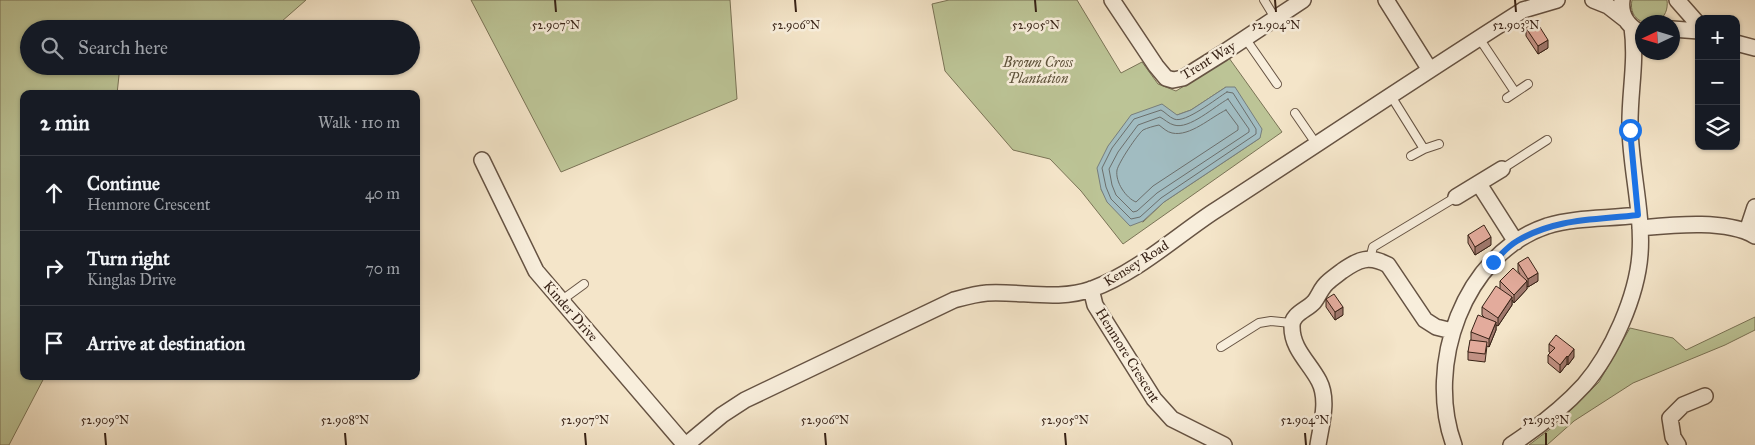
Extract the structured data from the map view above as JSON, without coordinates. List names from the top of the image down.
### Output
{
  "streets": {
    "street": [
      "Trent Way",
      "Kensey Road",
      "Kinder Drive",
      "Henmore Crescent"
    ]
  },
  "crossings": [
    ["Kensey Road", "Kinder Drive"],
    ["Kensey Road", "Henmore Crescent"]
  ],
  "parks": ["Brown Cross Plantation"],
  "north": "left",
  "page": {
    "map_buttons": ["+", "−"],
    "search": "Search here",
    "heading": ["2 min", "Walk · 110 m"],
    "list": [
      ["Continue", "Henmore Crescent", "40 m"],
      ["Turn right", "Kinglas Drive", "70 m"],
      "Arrive at destination"
    ]
  },
  "coordinates": [
    "52.907°N",
    "52.906°N",
    "52.905°N",
    "52.904°N",
    "52.903°N",
    "52.909°N",
    "52.908°N"
  ]
}
